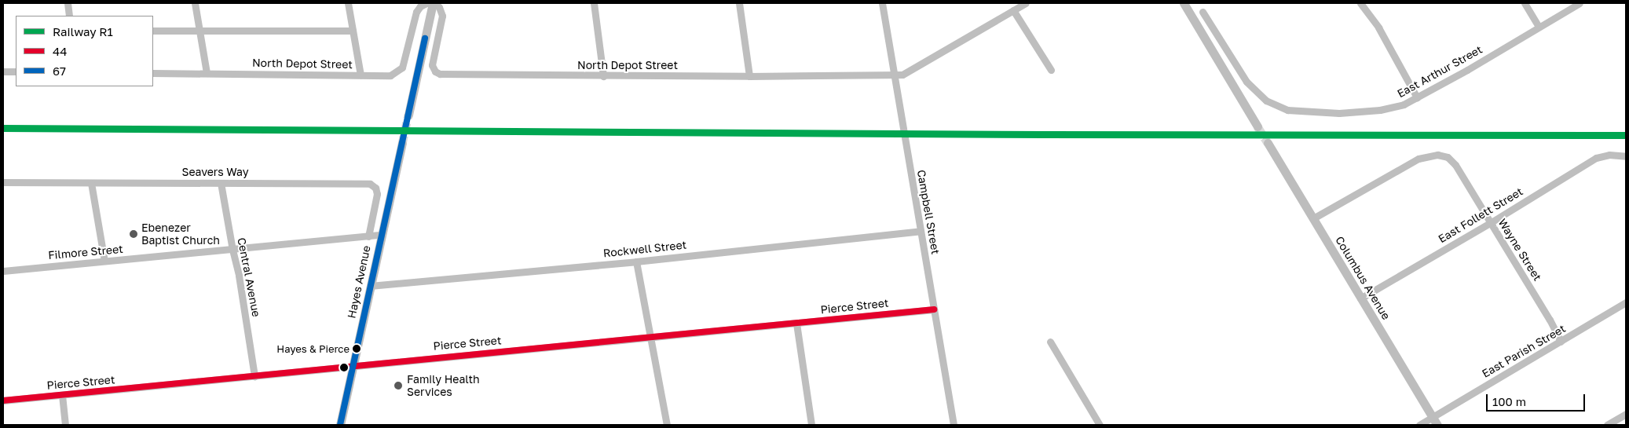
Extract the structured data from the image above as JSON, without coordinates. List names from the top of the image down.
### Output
{
  "streets": {
    "main road": ["Columbus Avenue", "Hayes Avenue"],
    "street": [
      "North Depot Street",
      "East Arthur Street",
      "Seavers Way",
      "Campbell Street",
      "East Follett Street",
      "Rockwell Street",
      "Wayne Street",
      "Filmore Street",
      "Central Avenue",
      "Pierce Street",
      "East Parish Street"
    ]
  },
  "crossings": [
    ["North Depot Street", "Campbell Street"],
    ["Seavers Way", "Filmore Street"],
    ["Seavers Way", "Central Avenue"],
    ["Campbell Street", "Rockwell Street"],
    ["Campbell Street", "Pierce Street"],
    ["East Follett Street", "Wayne Street"],
    ["East Follett Street", "Columbus Avenue"],
    ["Rockwell Street", "Hayes Avenue"],
    ["Wayne Street", "Columbus Avenue"],
    ["Wayne Street", "East Parish Street"],
    ["Filmore Street", "Central Avenue"],
    ["Filmore Street", "Hayes Avenue"],
    ["Central Avenue", "Pierce Street"],
    ["Columbus Avenue", "East Parish Street"],
    ["Hayes Avenue", "Pierce Street"]
  ],
  "places": ["Ebenezer Baptist Church", "Hayes & Pierce", "Family Health Services"],
  "lines": ["transit line 67", "rail line R1", "transit line 44"],
  "legend": ["Railway R1", "44", "67"],
  "scale_bar": "100 m"
}
